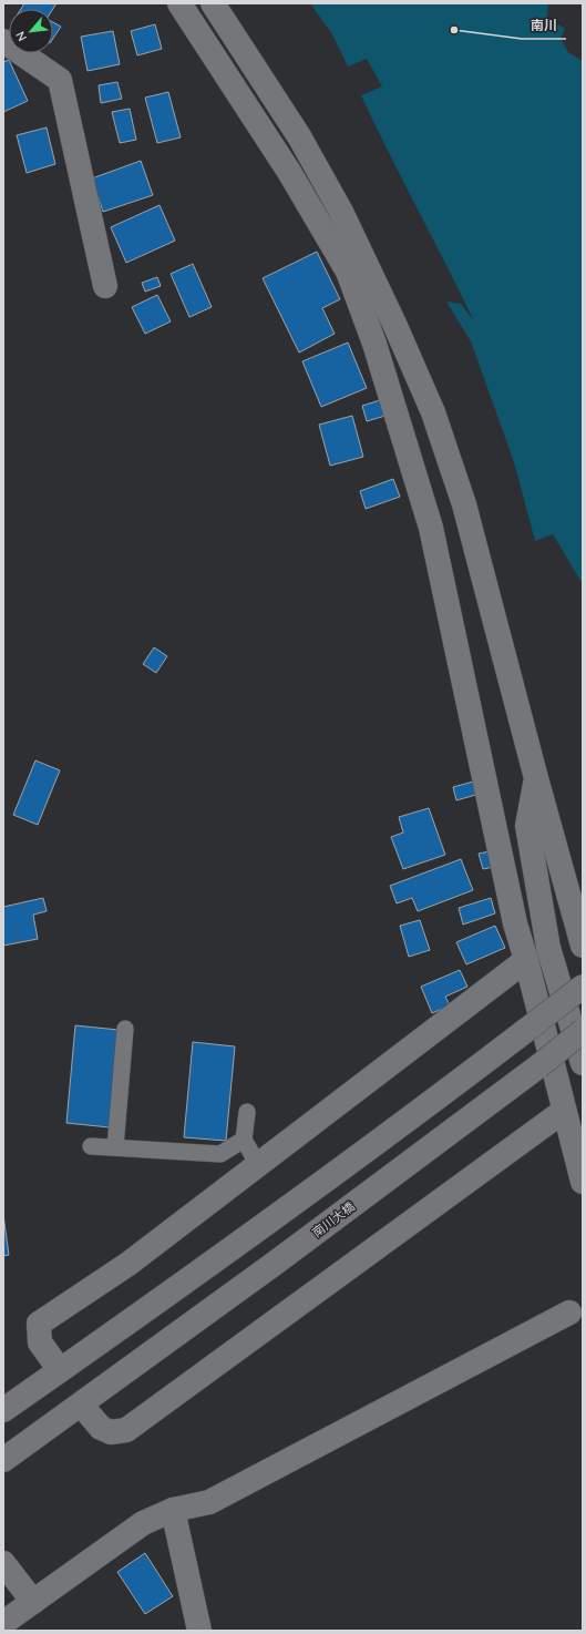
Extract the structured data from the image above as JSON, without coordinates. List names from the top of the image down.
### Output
{
  "streets": {
    "street": ["南川大橋"]
  },
  "places": ["南川"],
  "north": "bottom left"
}
